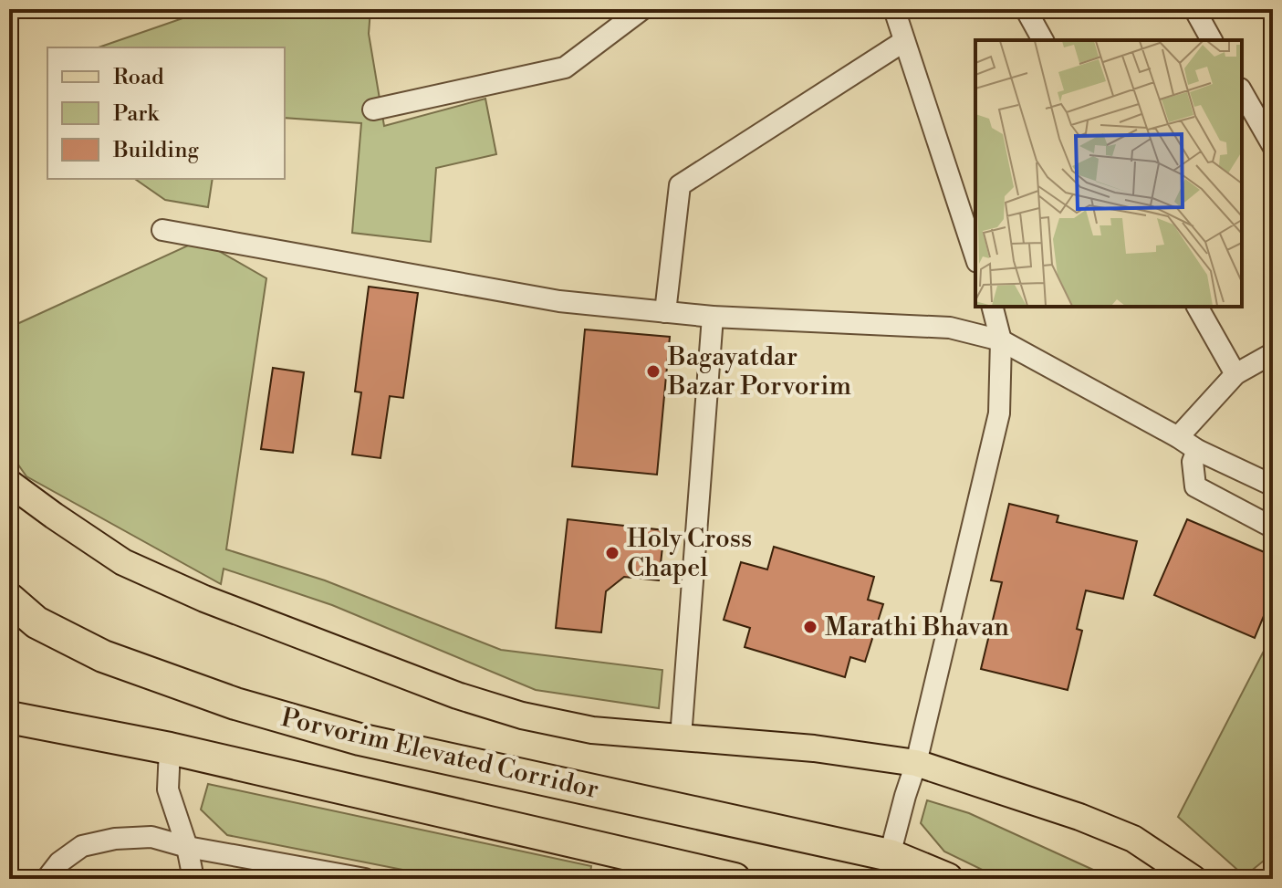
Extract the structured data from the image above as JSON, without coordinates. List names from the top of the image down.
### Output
{
  "streets": {
    "highway": ["Porvorim Elevated Corridor"]
  },
  "places": ["Bagayatdar Bazar Porvorim", "Holy Cross Chapel", "Marathi Bhavan"],
  "legend": ["Road", "Park", "Building"]
}
